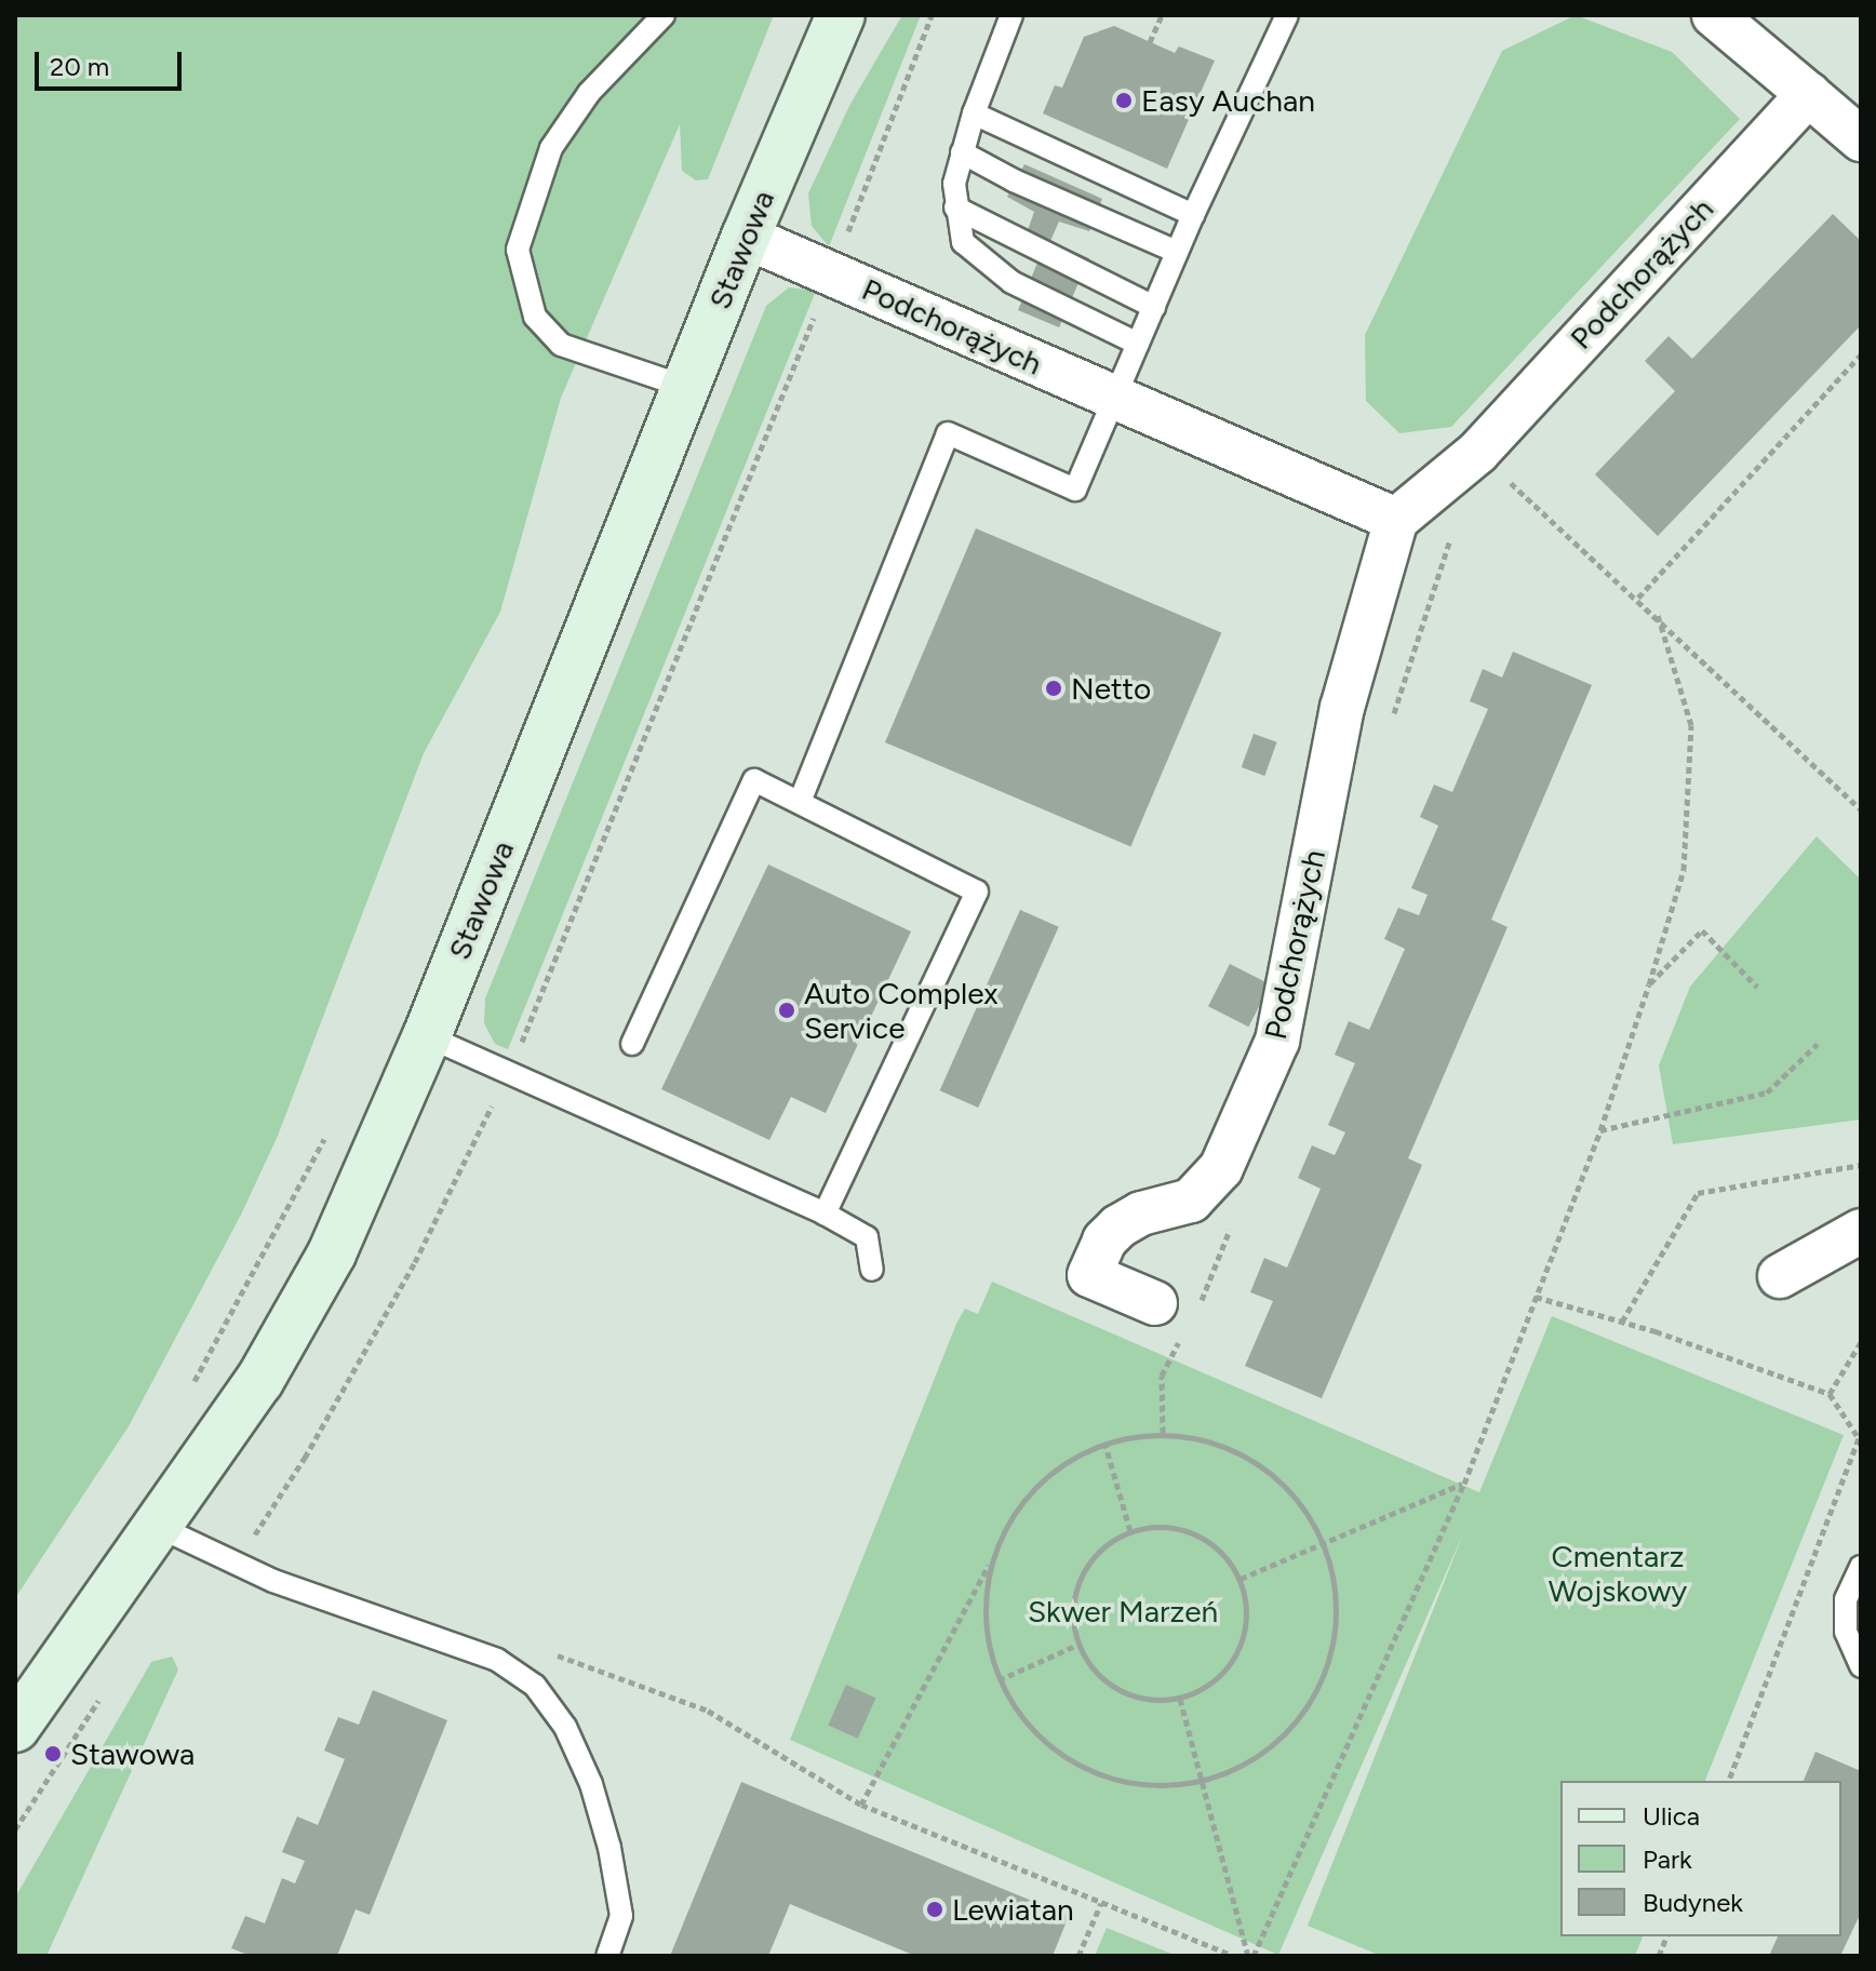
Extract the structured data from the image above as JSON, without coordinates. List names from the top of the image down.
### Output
{
  "streets": {
    "street": ["Stawowa", "Podchorążych"]
  },
  "crossings": [
    ["Stawowa", "Podchorążych"]
  ],
  "parks": ["Cmentarz Wojskowy", "Skwer Marzeń"],
  "places": [
    "Easy Auchan",
    "Netto",
    "Auto Complex Service",
    "Stawowa",
    "Lewiatan"
  ],
  "legend": ["Ulica", "Park", "Budynek"],
  "scale_bar": "20 m"
}
